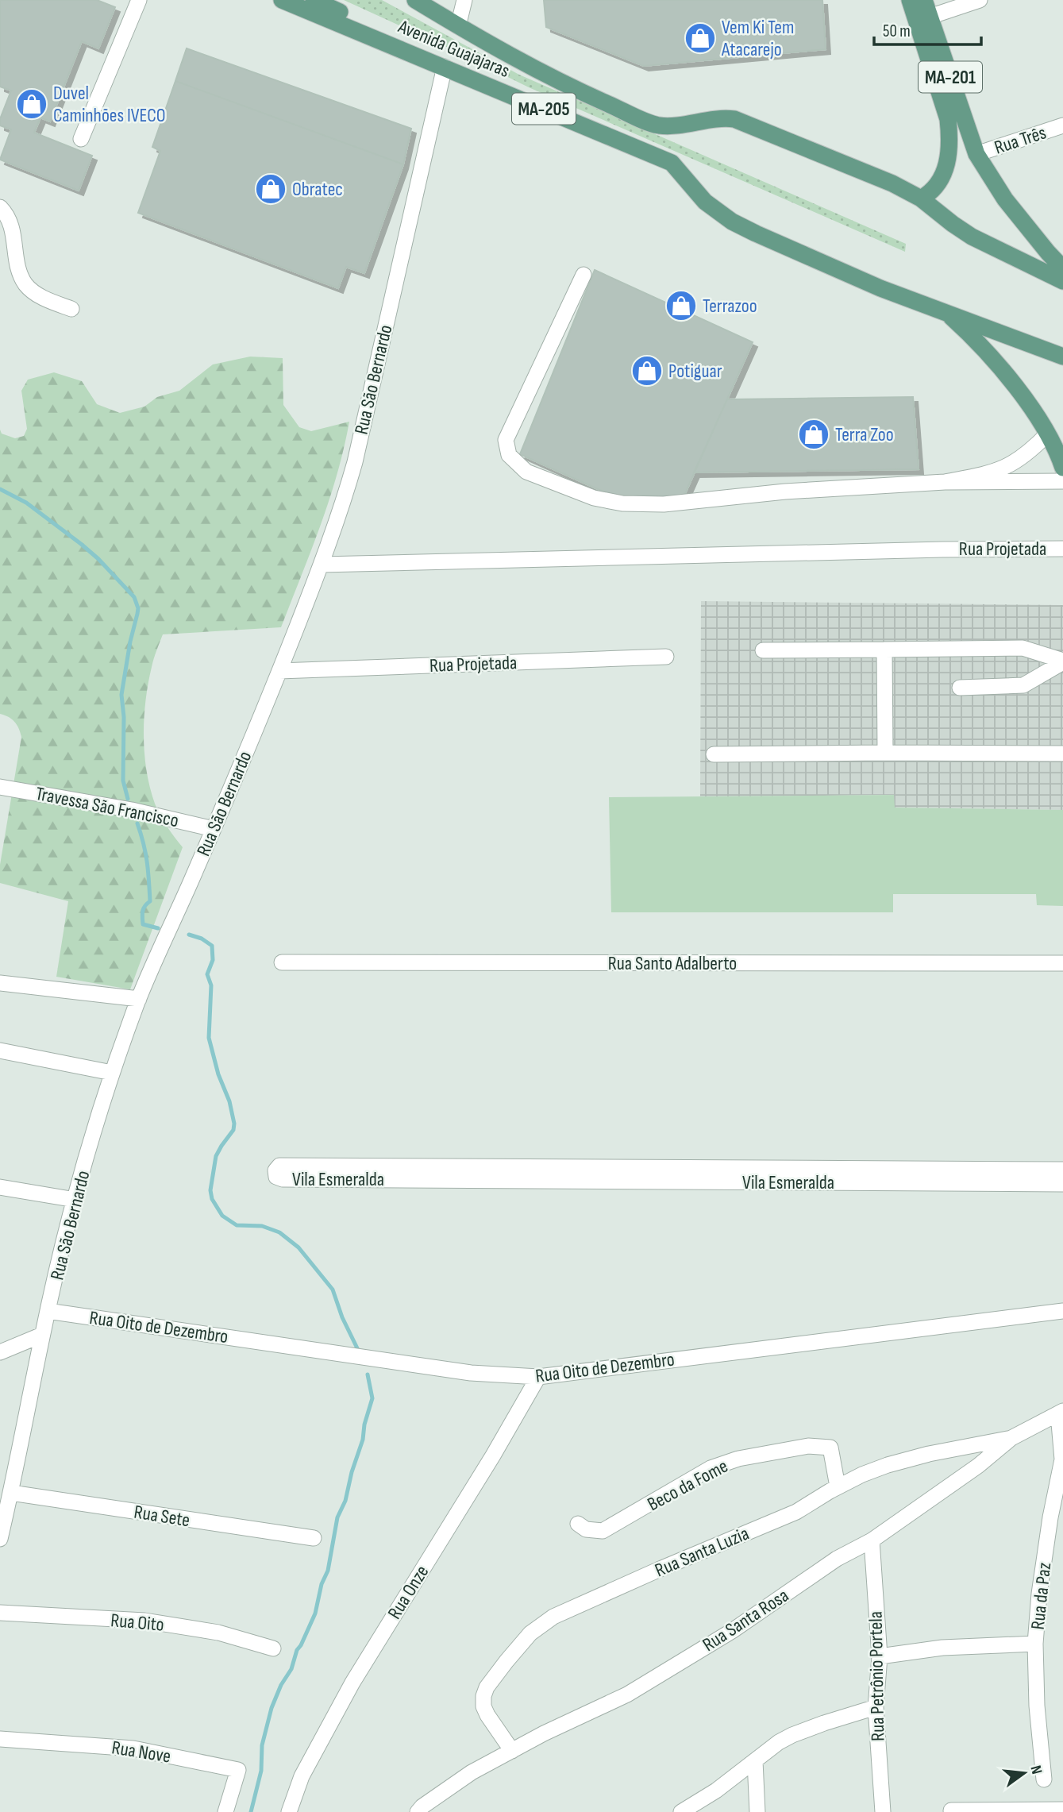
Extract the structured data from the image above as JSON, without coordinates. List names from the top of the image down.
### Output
{
  "streets": {
    "main road": ["Avenida Guajajaras", "MA-201", "MA-205"],
    "street": [
      "Rua Três",
      "Rua São Bernardo",
      "Rua Projetada",
      "Travessa São Francisco",
      "Rua Santo Adalberto",
      "Vila Esmeralda",
      "Rua Oito de Dezembro",
      "Beco da Fome",
      "Rua Sete",
      "Rua Santa Luzia",
      "Rua Onze",
      "Rua da Paz",
      "Rua Santa Rosa",
      "Rua Oito",
      "Rua Petrônio Portela",
      "Rua Nove"
    ]
  },
  "crossings": [
    ["Avenida Guajajaras", "MA-201"],
    ["Avenida Guajajaras", "Rua São Bernardo"],
    ["MA-201", "Rua Três"],
    ["Rua São Bernardo", "Rua Projetada"],
    ["Rua São Bernardo", "Travessa São Francisco"],
    ["Rua São Bernardo", "Rua Oito de Dezembro"],
    ["Rua São Bernardo", "Rua Sete"],
    ["Rua Oito de Dezembro", "Rua Onze"],
    ["Beco da Fome", "Rua Santa Luzia"],
    ["Rua Santa Luzia", "Rua Santa Rosa"],
    ["Rua da Paz", "Rua Santa Rosa"],
    ["Rua Santa Rosa", "Rua Petrônio Portela"]
  ],
  "places": {
    "shop": [
      "Vem Ki Tem Atacarejo",
      "Duvel Caminhões IVECO",
      "Obratec",
      "Terrazoo",
      "Potiguar",
      "Terra Zoo"
    ]
  },
  "scale_bar": "50 m",
  "north": "right"
}
